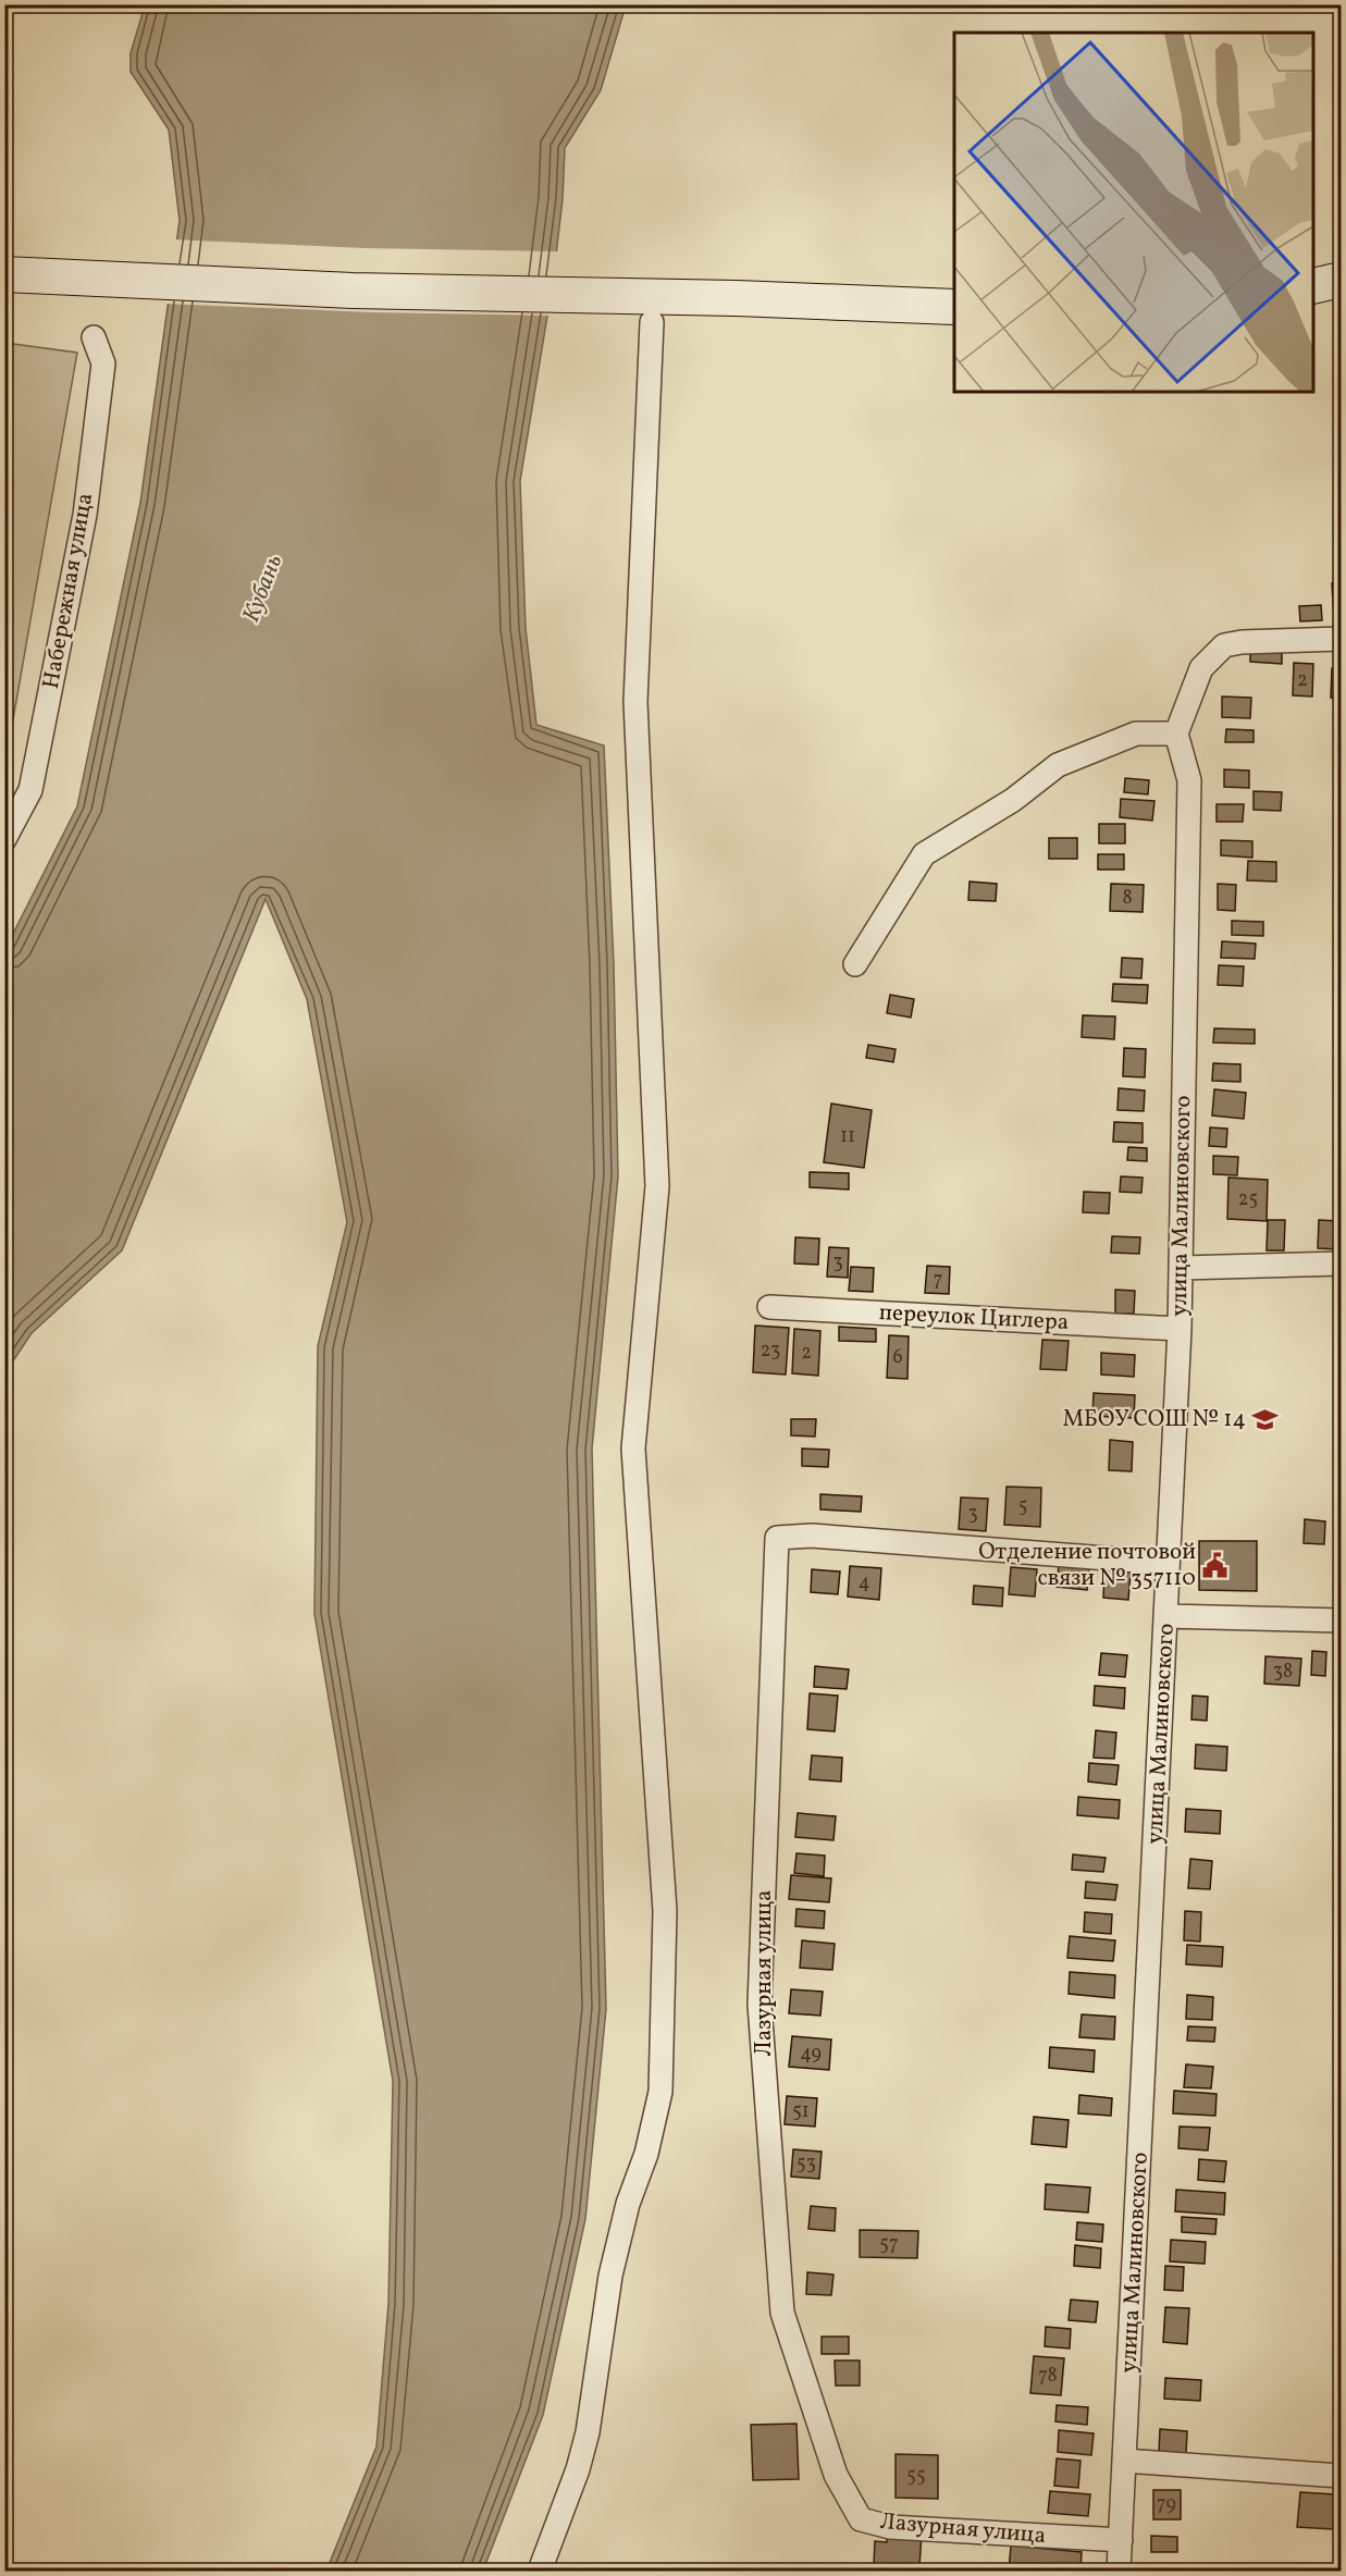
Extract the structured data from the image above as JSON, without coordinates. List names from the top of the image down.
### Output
{
  "streets": {
    "street": [
      "Набережная улица",
      "улица Малиновского",
      "переулок Циглера",
      "Лазурная улица"
    ]
  },
  "crossings": [
    ["улица Малиновского", "переулок Циглера"],
    ["улица Малиновского", "Лазурная улица"]
  ],
  "water": ["Кубань"],
  "places": {
    "school or university": ["МБОУ СОШ № 14"],
    "public building": ["Отделение почтовой связи № 357110"]
  },
  "house_numbers": [
    "2",
    "8",
    "11",
    "25",
    "3",
    "7",
    "23",
    "2",
    "6",
    "5",
    "3",
    "4",
    "38",
    "49",
    "51",
    "53",
    "57",
    "78",
    "55",
    "79"
  ]
}
